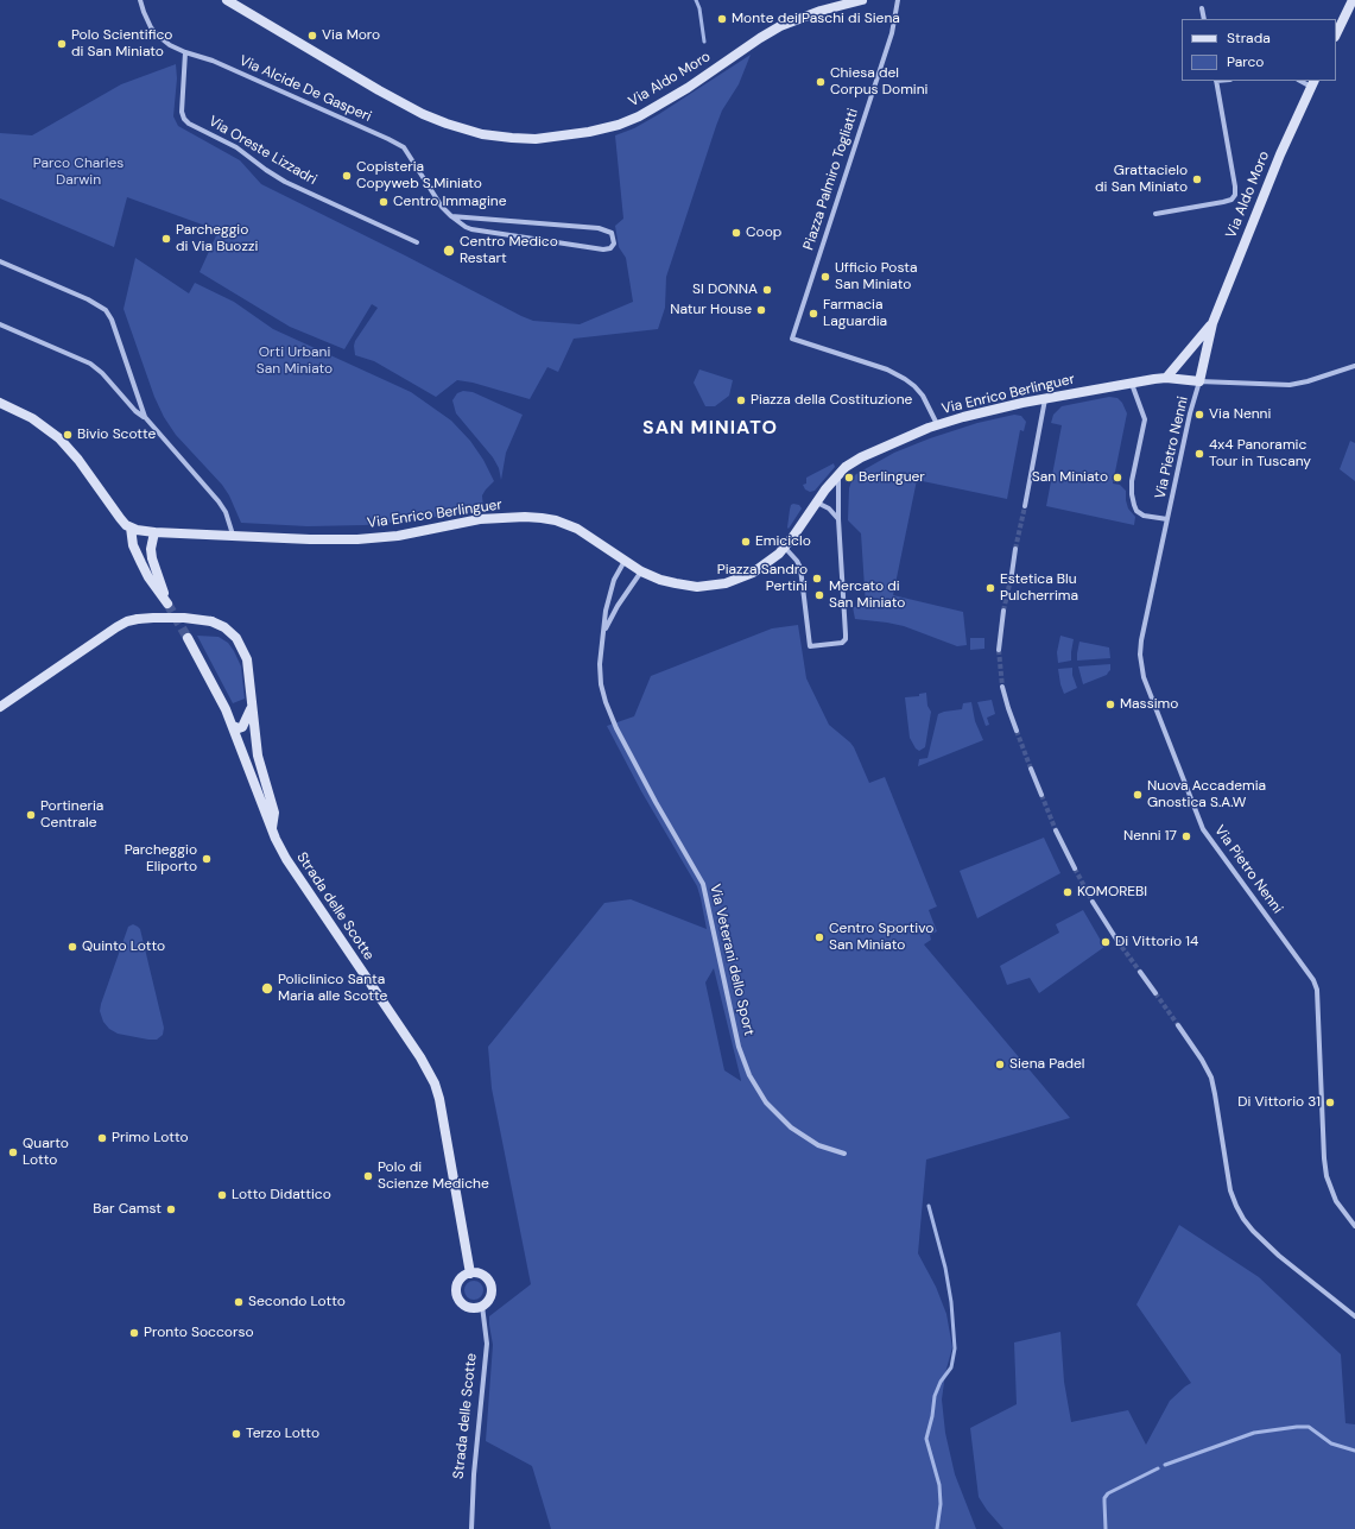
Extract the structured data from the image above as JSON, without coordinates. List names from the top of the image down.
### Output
{
  "streets": {
    "street": [
      "Via Aldo Moro",
      "Via Alcide De Gasperi",
      "Via Oreste Lizzadri",
      "Piazza Palmiro Togliatti",
      "Via Enrico Berlinguer",
      "Via Pietro Nenni",
      "Strada delle Scotte",
      "Via Veterani dello Sport"
    ]
  },
  "crossings": [
    ["Via Aldo Moro", "Via Enrico Berlinguer"],
    ["Via Aldo Moro", "Via Pietro Nenni"],
    ["Via Alcide De Gasperi", "Via Oreste Lizzadri"],
    ["Piazza Palmiro Togliatti", "Via Enrico Berlinguer"],
    ["Via Enrico Berlinguer", "Via Pietro Nenni"],
    ["Via Enrico Berlinguer", "Via Veterani dello Sport"]
  ],
  "districts": ["SAN MINIATO"],
  "parks": ["Parco Charles Darwin", "Orti Urbani San Miniato"],
  "places": [
    "Monte dei Paschi di Siena",
    "Via Moro",
    "Polo Scientifico di San Miniato",
    "Chiesa del Corpus Domini",
    "Copisteria Copyweb S.Miniato",
    "Grattacielo di San Miniato",
    "Centro Immagine",
    "Coop",
    "Parcheggio di Via Buozzi",
    "Centro Medico Restart",
    "Ufficio Posta San Miniato",
    "SI DONNA",
    "Natur House",
    "Farmacia Laguardia",
    "Piazza della Costituzione",
    "Via Nenni",
    "Bivio Scotte",
    "4x4 Panoramic Tour in Tuscany",
    "Berlinguer",
    "San Miniato",
    "Emiciclo",
    "Piazza Sandro Pertini",
    "Estetica Blu Pulcherrima",
    "Mercato di San Miniato",
    "Massimo",
    "Nuova Accademia Gnostica S.A.W",
    "Portineria Centrale",
    "Nenni 17",
    "Parcheggio Eliporto",
    "KOMOREBI",
    "Centro Sportivo San Miniato",
    "Di Vittorio 14",
    "Quinto Lotto",
    "Policlinico Santa Maria alle Scotte",
    "Siena Padel",
    "Di Vittorio 31",
    "Primo Lotto",
    "Quarto Lotto",
    "Polo di Scienze Mediche",
    "Lotto Didattico",
    "Bar Camst",
    "Secondo Lotto",
    "Pronto Soccorso",
    "Terzo Lotto"
  ],
  "legend": ["Strada", "Parco"]
}
